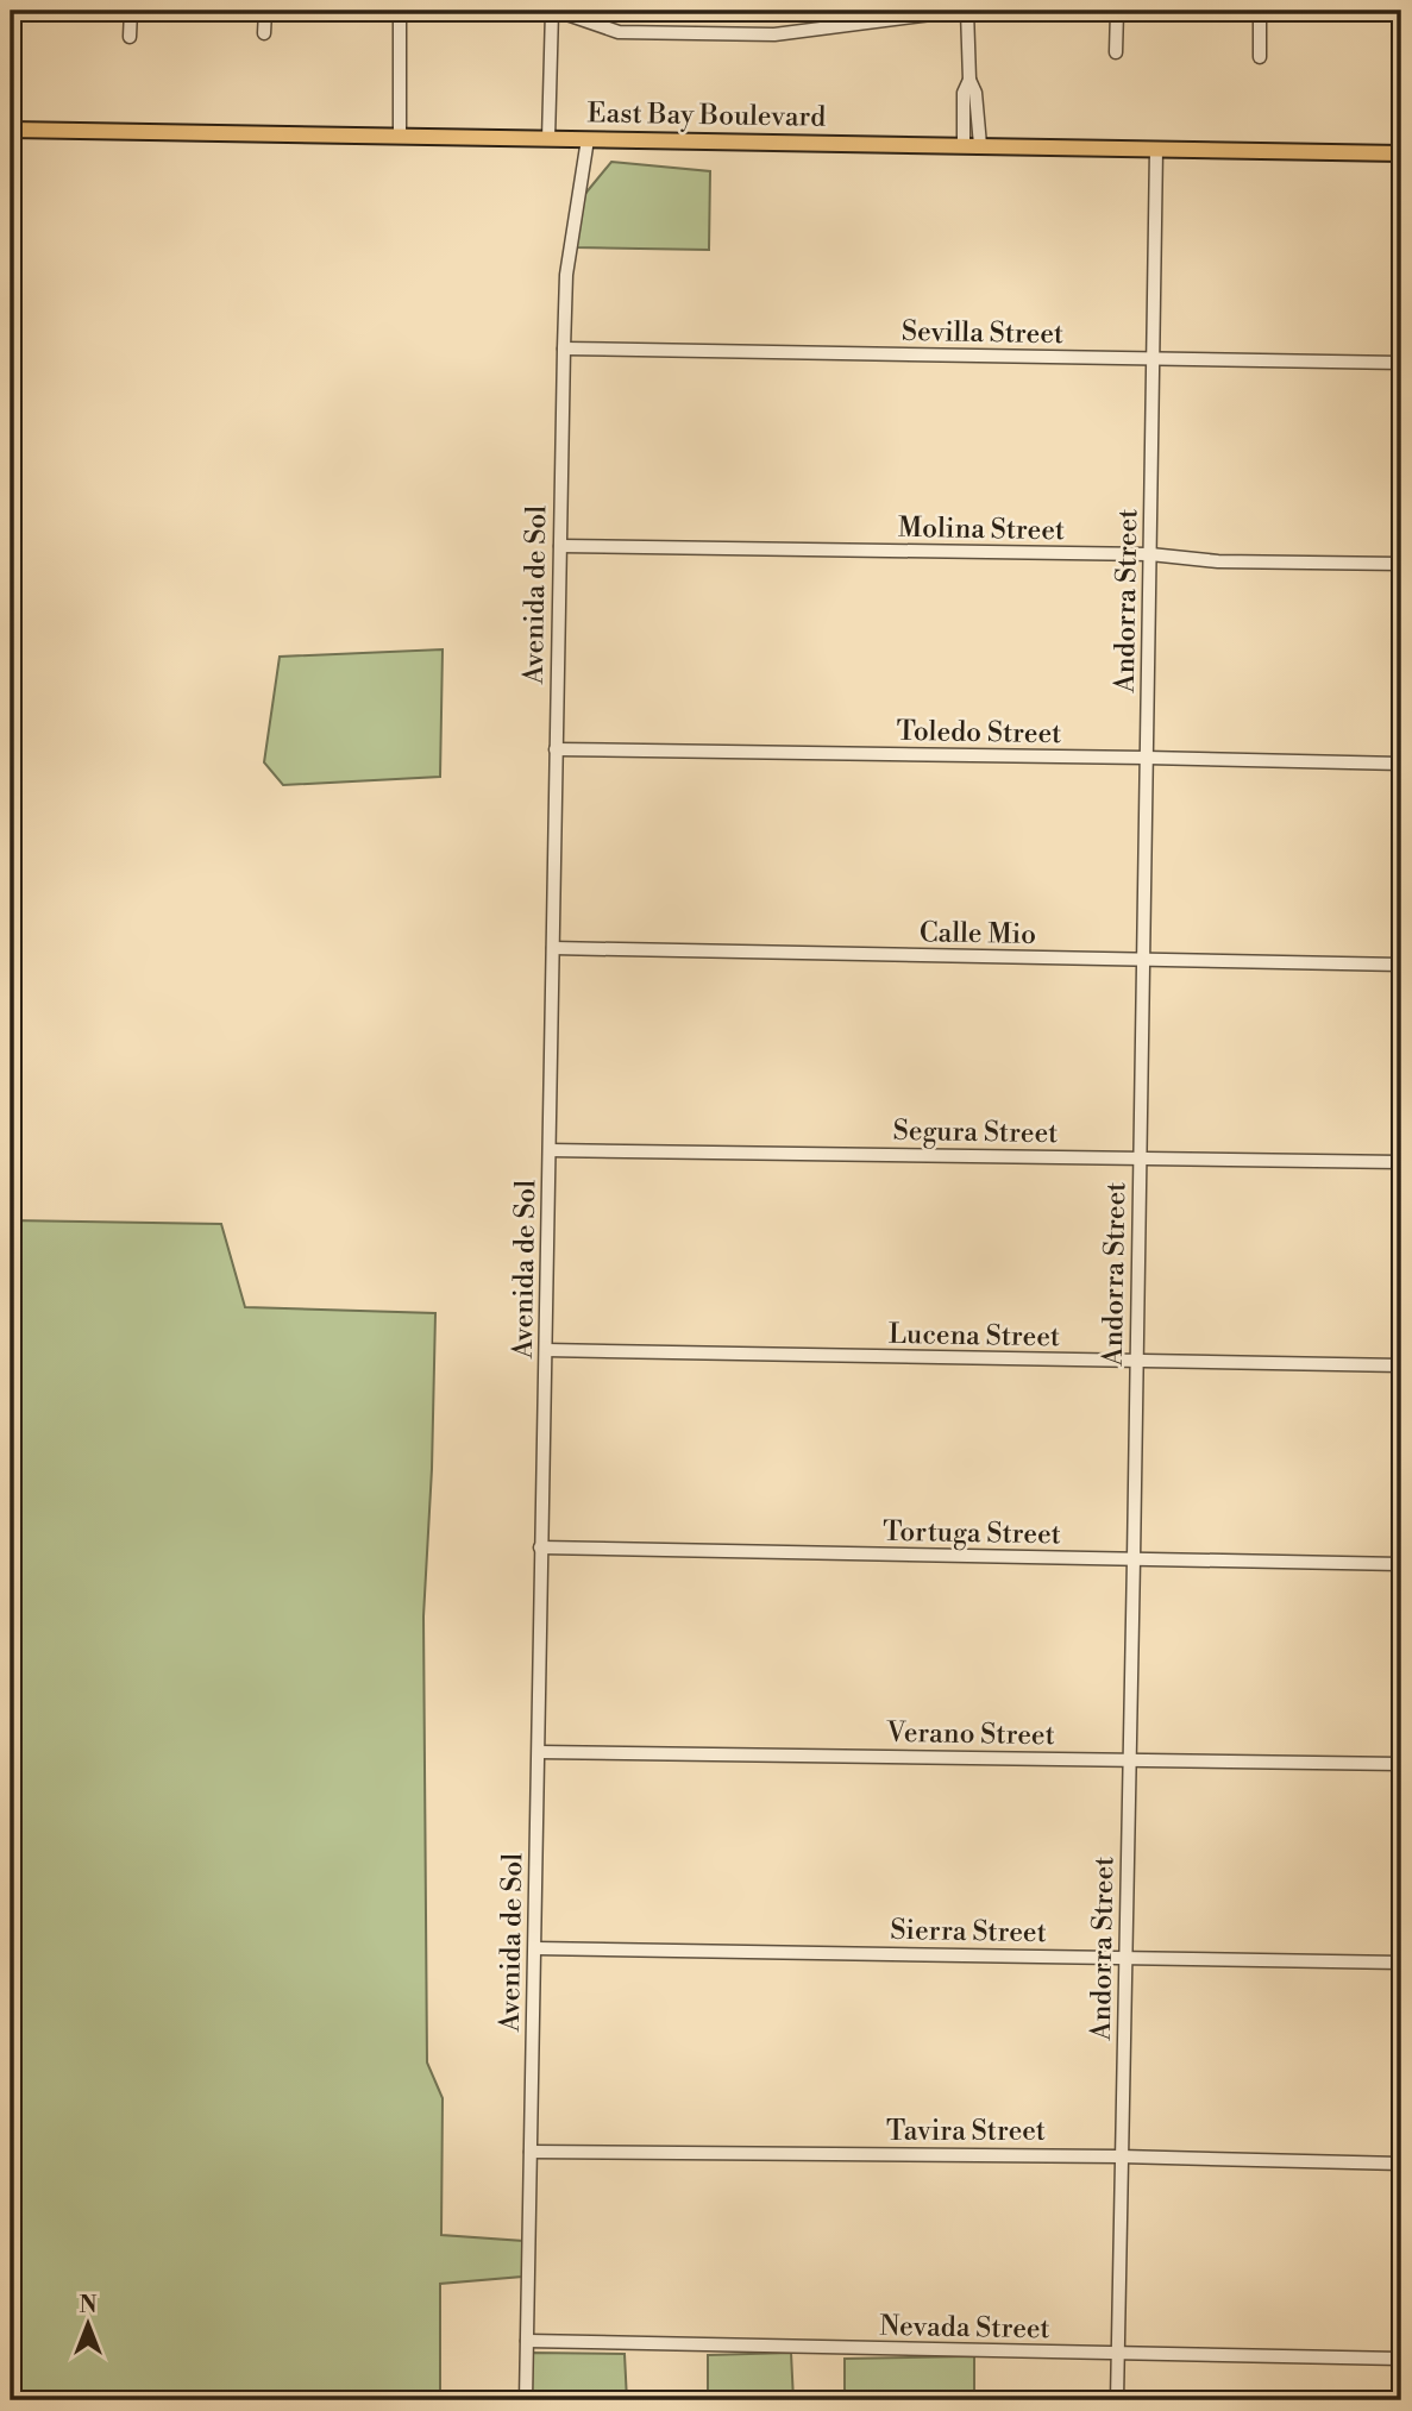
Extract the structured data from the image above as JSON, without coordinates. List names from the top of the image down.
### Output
{
  "streets": {
    "main road": ["East Bay Boulevard"],
    "street": [
      "Sevilla Street",
      "Molina Street",
      "Avenida de Sol",
      "Andorra Street",
      "Toledo Street",
      "Calle Mio",
      "Segura Street",
      "Lucena Street",
      "Tortuga Street",
      "Verano Street",
      "Sierra Street",
      "Tavira Street",
      "Nevada Street"
    ]
  },
  "crossings": [
    ["East Bay Boulevard", "Avenida de Sol"],
    ["East Bay Boulevard", "Andorra Street"],
    ["Sevilla Street", "Avenida de Sol"],
    ["Sevilla Street", "Andorra Street"],
    ["Molina Street", "Avenida de Sol"],
    ["Molina Street", "Andorra Street"],
    ["Avenida de Sol", "Toledo Street"],
    ["Avenida de Sol", "Calle Mio"],
    ["Avenida de Sol", "Segura Street"],
    ["Avenida de Sol", "Lucena Street"],
    ["Avenida de Sol", "Tortuga Street"],
    ["Avenida de Sol", "Verano Street"],
    ["Avenida de Sol", "Sierra Street"],
    ["Avenida de Sol", "Tavira Street"],
    ["Avenida de Sol", "Nevada Street"],
    ["Andorra Street", "Toledo Street"],
    ["Andorra Street", "Calle Mio"],
    ["Andorra Street", "Segura Street"],
    ["Andorra Street", "Lucena Street"],
    ["Andorra Street", "Tortuga Street"],
    ["Andorra Street", "Verano Street"],
    ["Andorra Street", "Sierra Street"],
    ["Andorra Street", "Tavira Street"],
    ["Andorra Street", "Nevada Street"]
  ],
  "north": "top"
}
